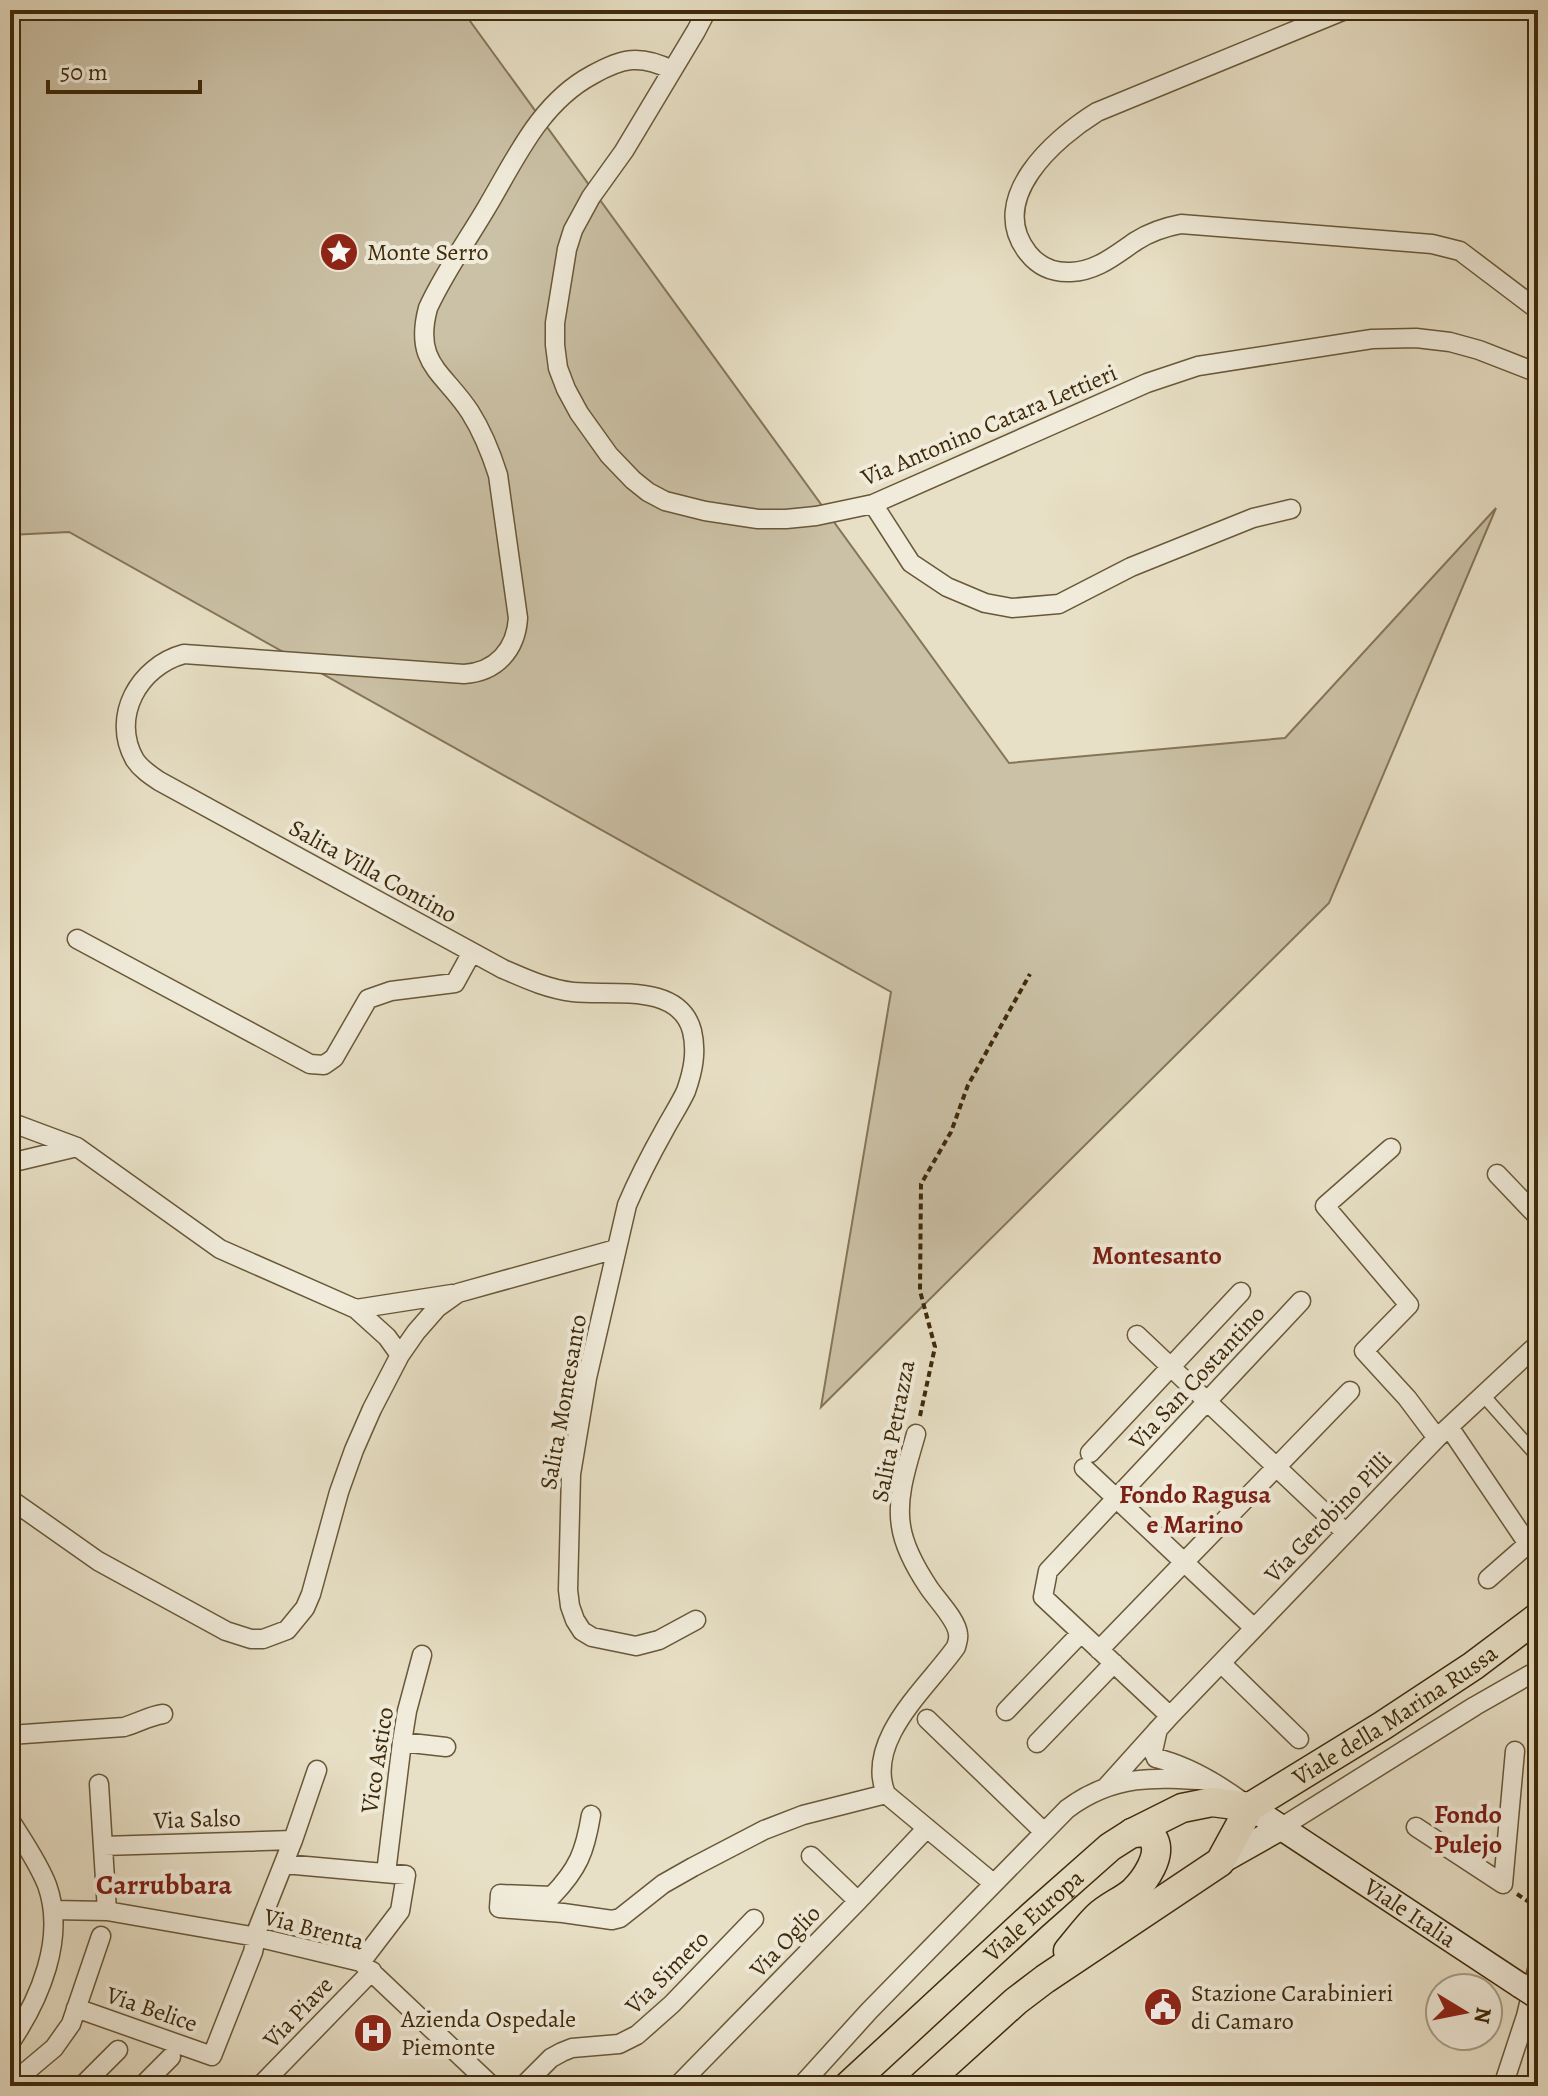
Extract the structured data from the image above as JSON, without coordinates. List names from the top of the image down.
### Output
{
  "streets": {
    "main road": ["Viale della Marina Russa", "Viale Italia", "Viale Europa"],
    "street": [
      "Via Antonino Catara Lettieri",
      "Salita Villa Contino",
      "Via San Costantino",
      "Salita Montesanto",
      "Salita Petrazza",
      "Via Gerobino Pilli",
      "Vico Astico",
      "Via Salso",
      "Via Brenta",
      "Via Oglio",
      "Via Simeto",
      "Via Belice",
      "Via Piave"
    ]
  },
  "crossings": [
    ["Via Antonino Catara Lettieri", "Salita Villa Contino"],
    ["Salita Villa Contino", "Salita Montesanto"],
    ["Via Gerobino Pilli", "Viale Europa"],
    ["Viale della Marina Russa", "Viale Italia"],
    ["Viale della Marina Russa", "Viale Europa"],
    ["Vico Astico", "Via Piave"],
    ["Viale Italia", "Viale Europa"],
    ["Via Brenta", "Via Belice"],
    ["Via Brenta", "Via Piave"]
  ],
  "districts": [
    "Montesanto",
    "Fondo Ragusa e Marino",
    "Fondo Pulejo",
    "Carrubbara"
  ],
  "places": {
    "place": ["Monte Serro"],
    "public building": ["Stazione Carabinieri di Camaro"],
    "hospital": ["Azienda Ospedale Piemonte"]
  },
  "scale_bar": "50 m",
  "north": "right"
}
